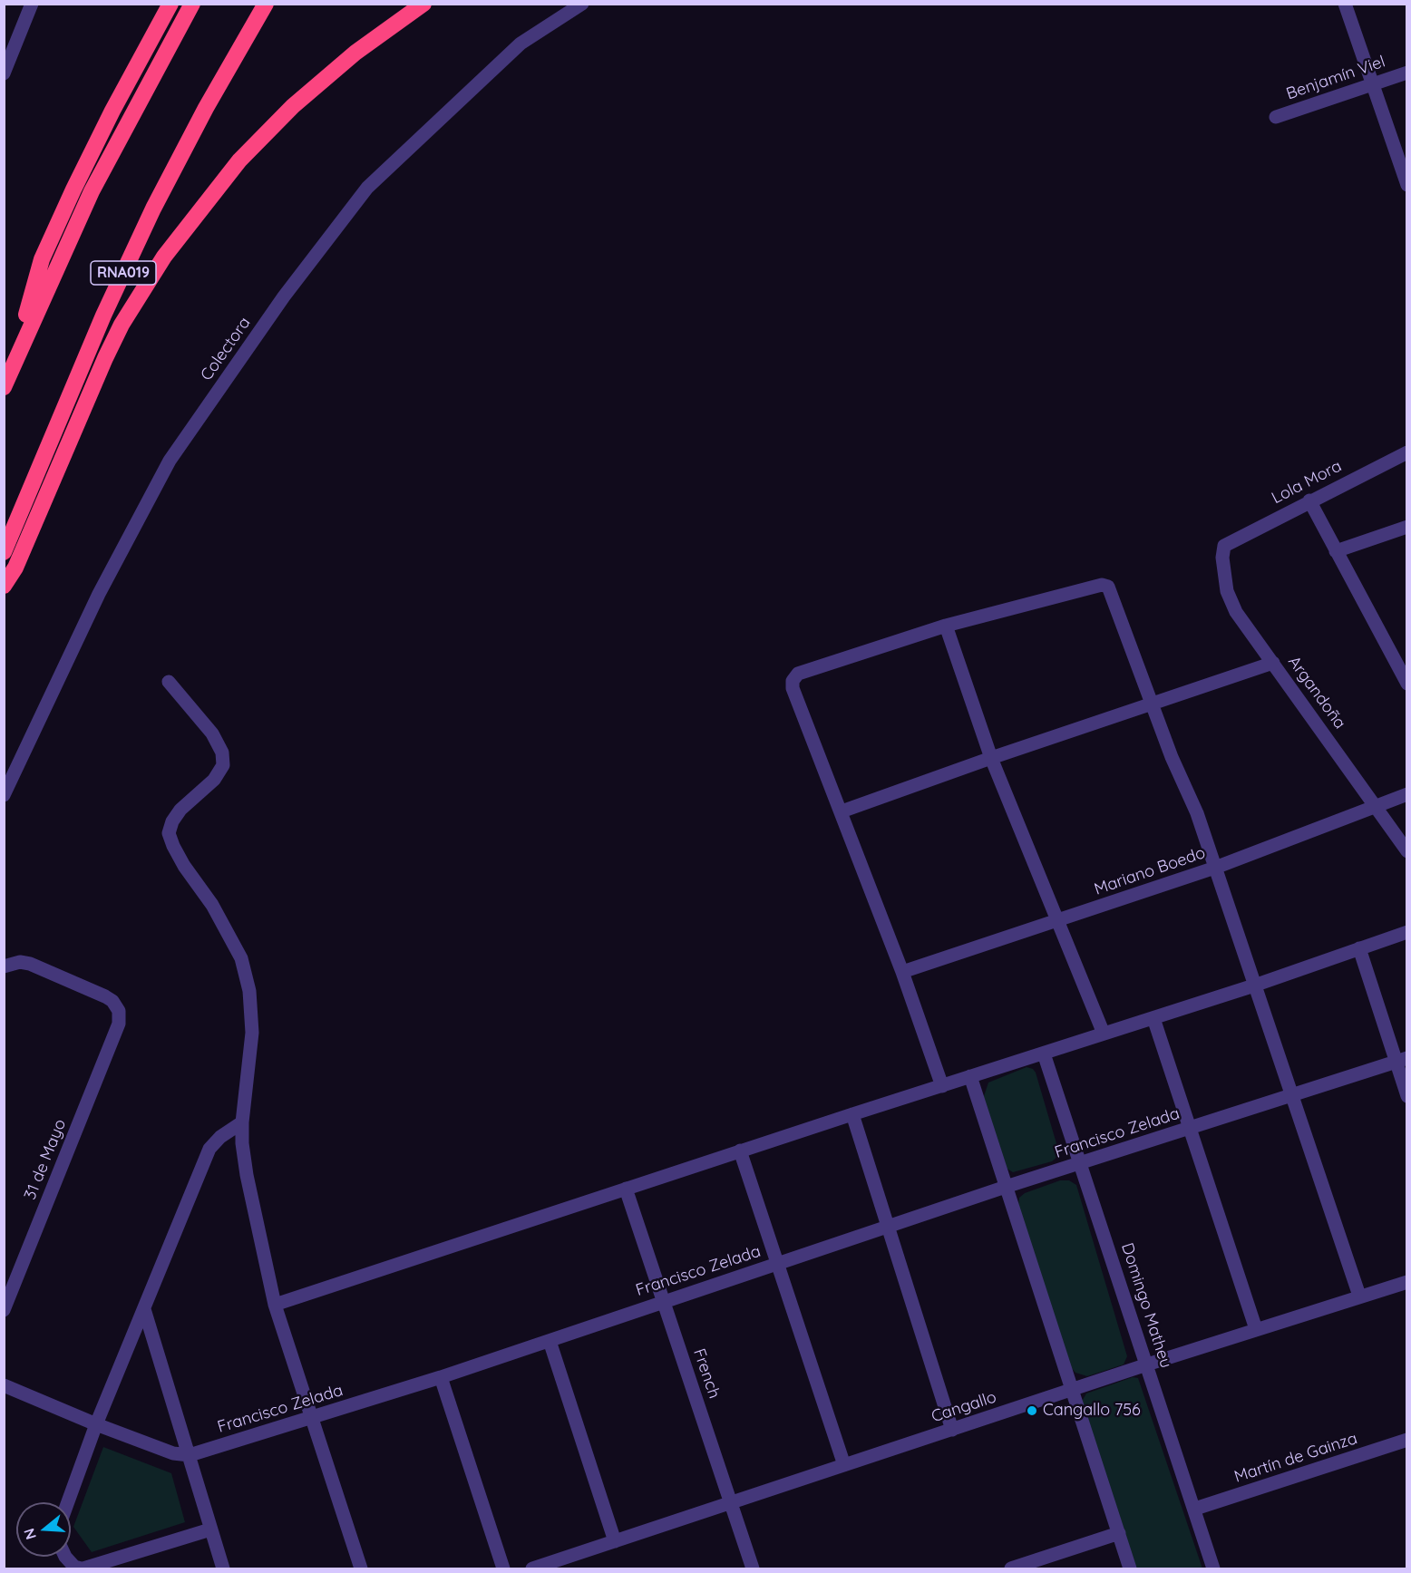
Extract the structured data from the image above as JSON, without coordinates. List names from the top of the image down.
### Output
{
  "streets": {
    "highway": ["RNA019"],
    "street": [
      "Benjamín Viel",
      "Colectora",
      "Lola Mora",
      "Argandoña",
      "Mariano Boedo",
      "Francisco Zelada",
      "31 de Mayo",
      "Domingo Matheu",
      "French",
      "Cangallo",
      "Martín de Gainza"
    ]
  },
  "crossings": [
    ["Lola Mora", "Argandoña"],
    ["Argandoña", "Mariano Boedo"],
    ["Francisco Zelada", "Domingo Matheu"],
    ["Francisco Zelada", "French"],
    ["Domingo Matheu", "Cangallo"],
    ["Domingo Matheu", "Martín de Gainza"],
    ["French", "Cangallo"]
  ],
  "places": ["Cangallo 756"],
  "north": "left"
}
